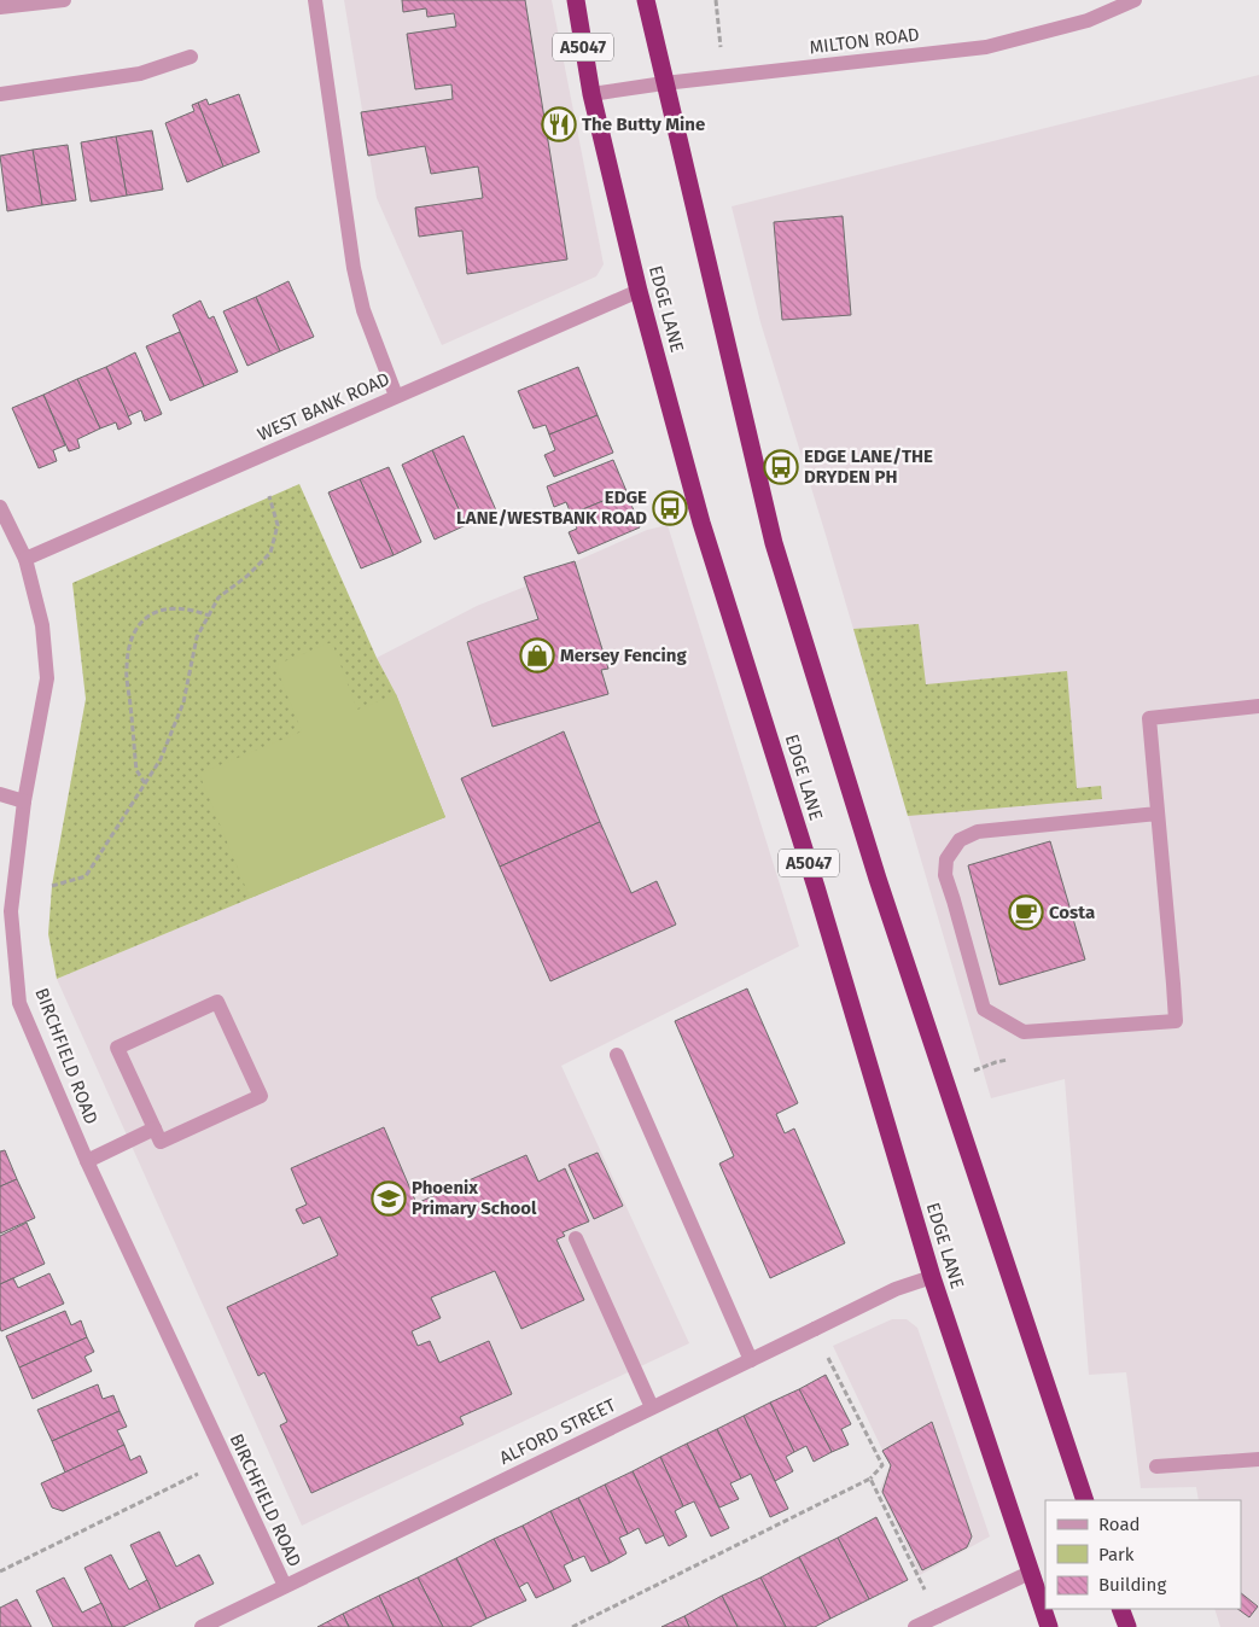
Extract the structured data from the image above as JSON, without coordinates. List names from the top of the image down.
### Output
{
  "streets": {
    "highway": ["A5047", "EDGE LANE"],
    "street": [
      "MILTON ROAD",
      "WEST BANK ROAD",
      "BIRCHFIELD ROAD",
      "ALFORD STREET"
    ]
  },
  "crossings": [
    ["MILTON ROAD", "EDGE LANE"],
    ["EDGE LANE", "WEST BANK ROAD"],
    ["EDGE LANE", "ALFORD STREET"],
    ["WEST BANK ROAD", "BIRCHFIELD ROAD"],
    ["BIRCHFIELD ROAD", "ALFORD STREET"]
  ],
  "places": {
    "restaurant": ["The Butty Mine"],
    "bus stop": ["EDGE LANE/THE DRYDEN PH", "EDGE LANE/WESTBANK ROAD"],
    "shop": ["Mersey Fencing"],
    "cafe": ["Costa"],
    "school or university": ["Phoenix Primary School"]
  },
  "legend": ["Road", "Park", "Building"]
}
